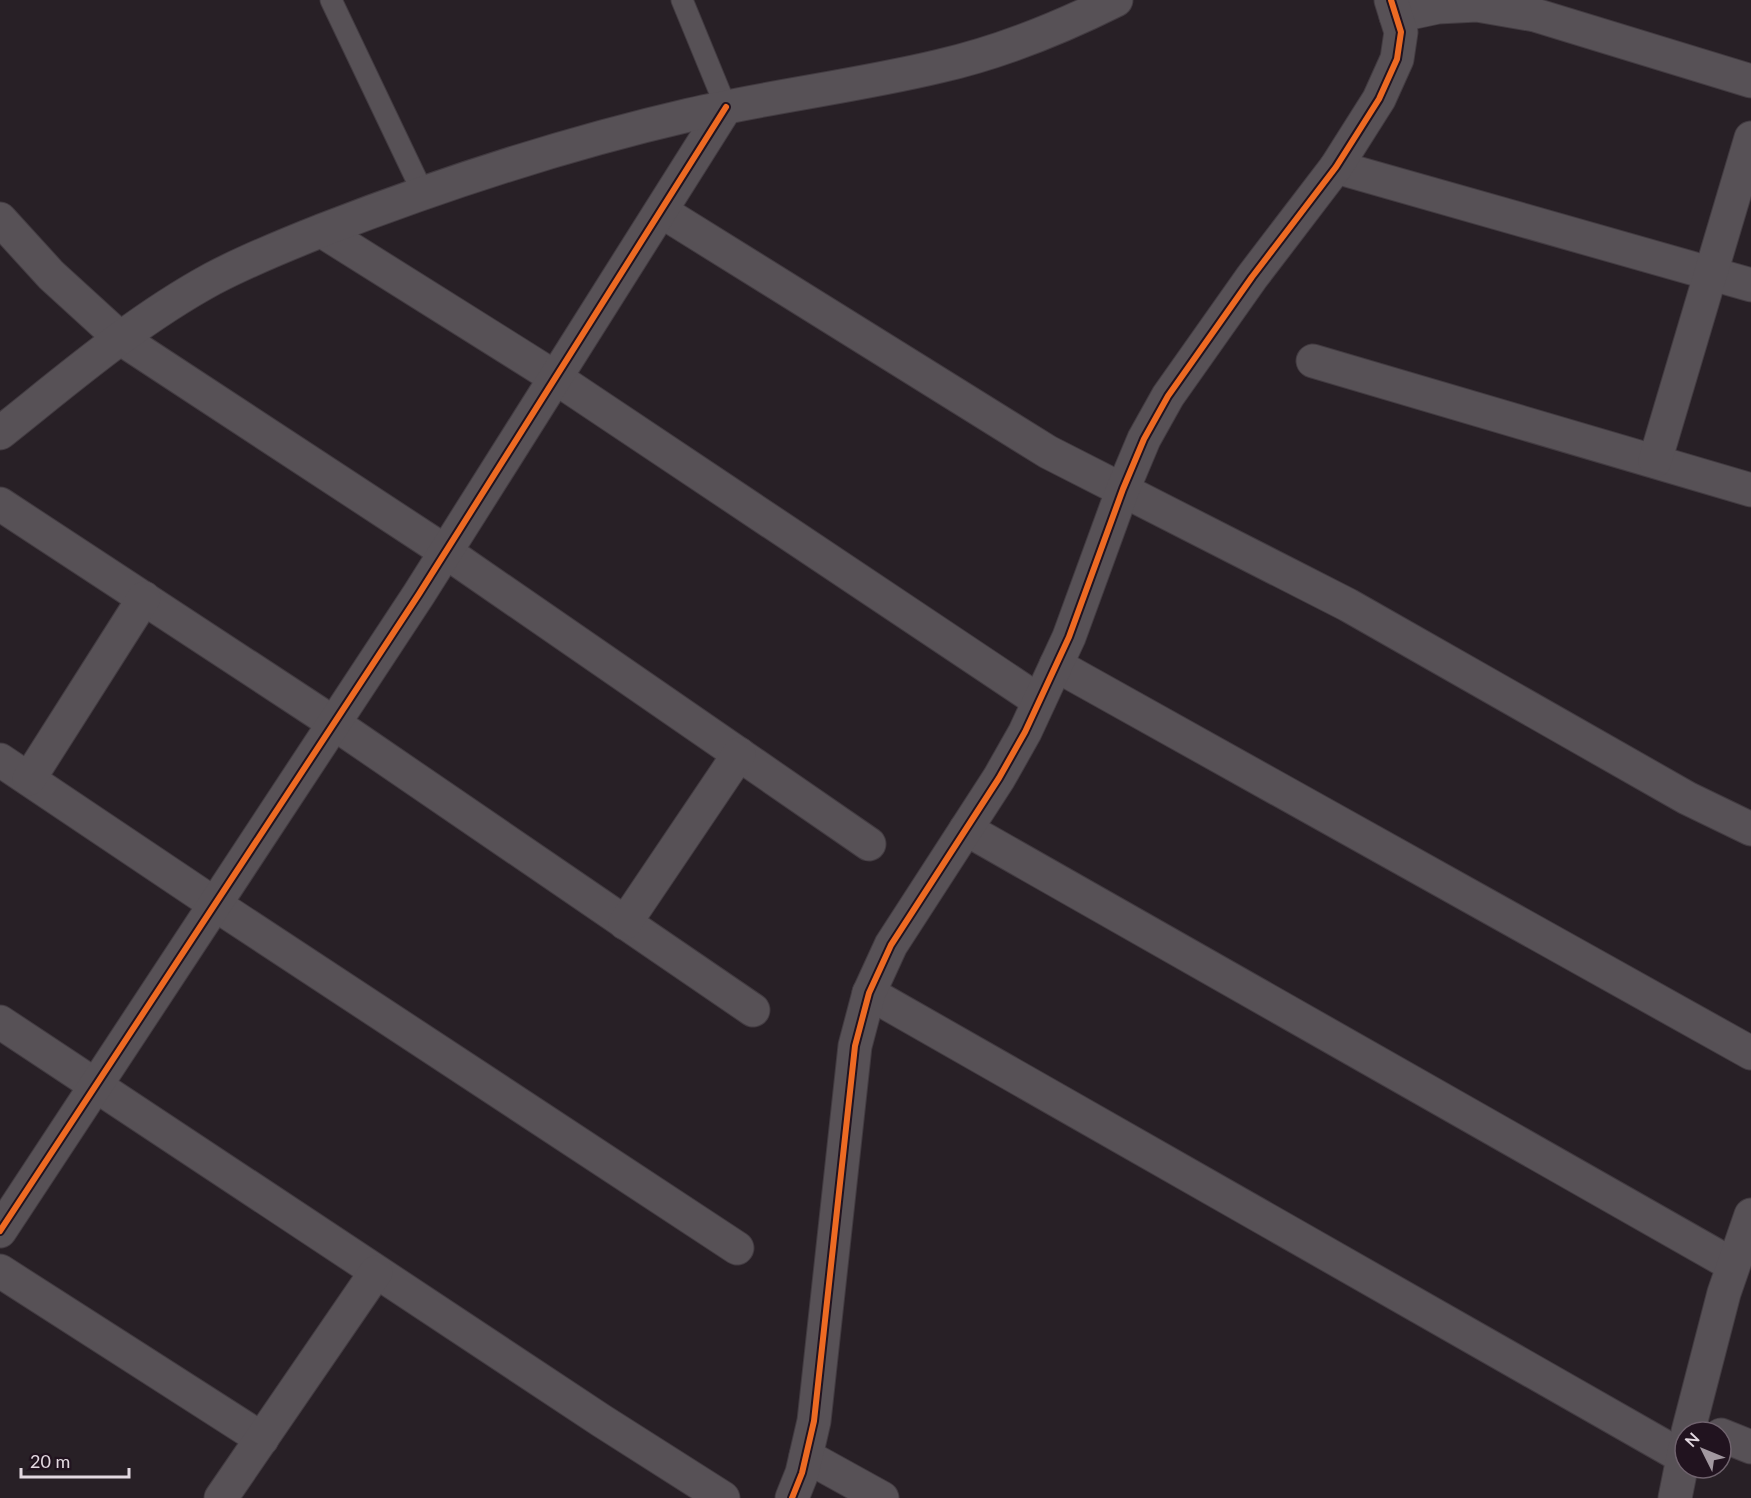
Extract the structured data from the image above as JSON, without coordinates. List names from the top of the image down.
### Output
{
  "scale_bar": "20 m",
  "north": "top left"
}
